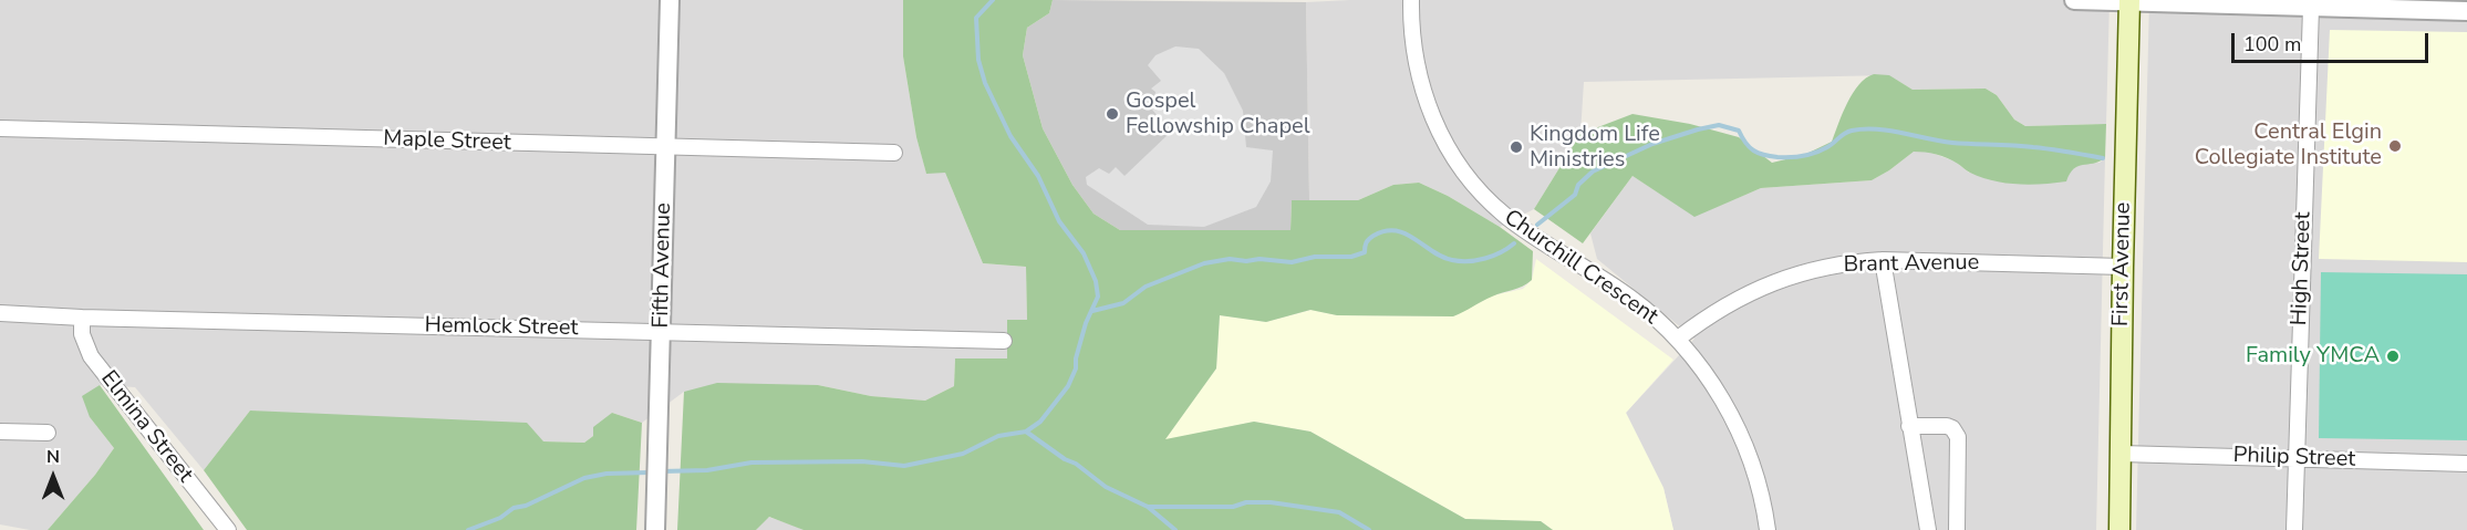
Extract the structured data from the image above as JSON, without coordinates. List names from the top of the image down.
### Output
{
  "streets": {
    "main road": ["First Avenue"],
    "street": [
      "Maple Street",
      "Brant Avenue",
      "Fifth Avenue",
      "Churchill Crescent",
      "High Street",
      "Hemlock Street",
      "Elmina Street",
      "Philip Street"
    ]
  },
  "crossings": [
    ["Maple Street", "Fifth Avenue"],
    ["Brant Avenue", "First Avenue"],
    ["Brant Avenue", "Churchill Crescent"],
    ["First Avenue", "Philip Street"],
    ["Fifth Avenue", "Hemlock Street"],
    ["High Street", "Philip Street"],
    ["Hemlock Street", "Elmina Street"]
  ],
  "places": [
    "Gospel Fellowship Chapel",
    "Central Elgin Collegiate Institute",
    "Kingdom Life Ministries",
    "Family YMCA"
  ],
  "scale_bar": "100 m",
  "north": "top"
}
